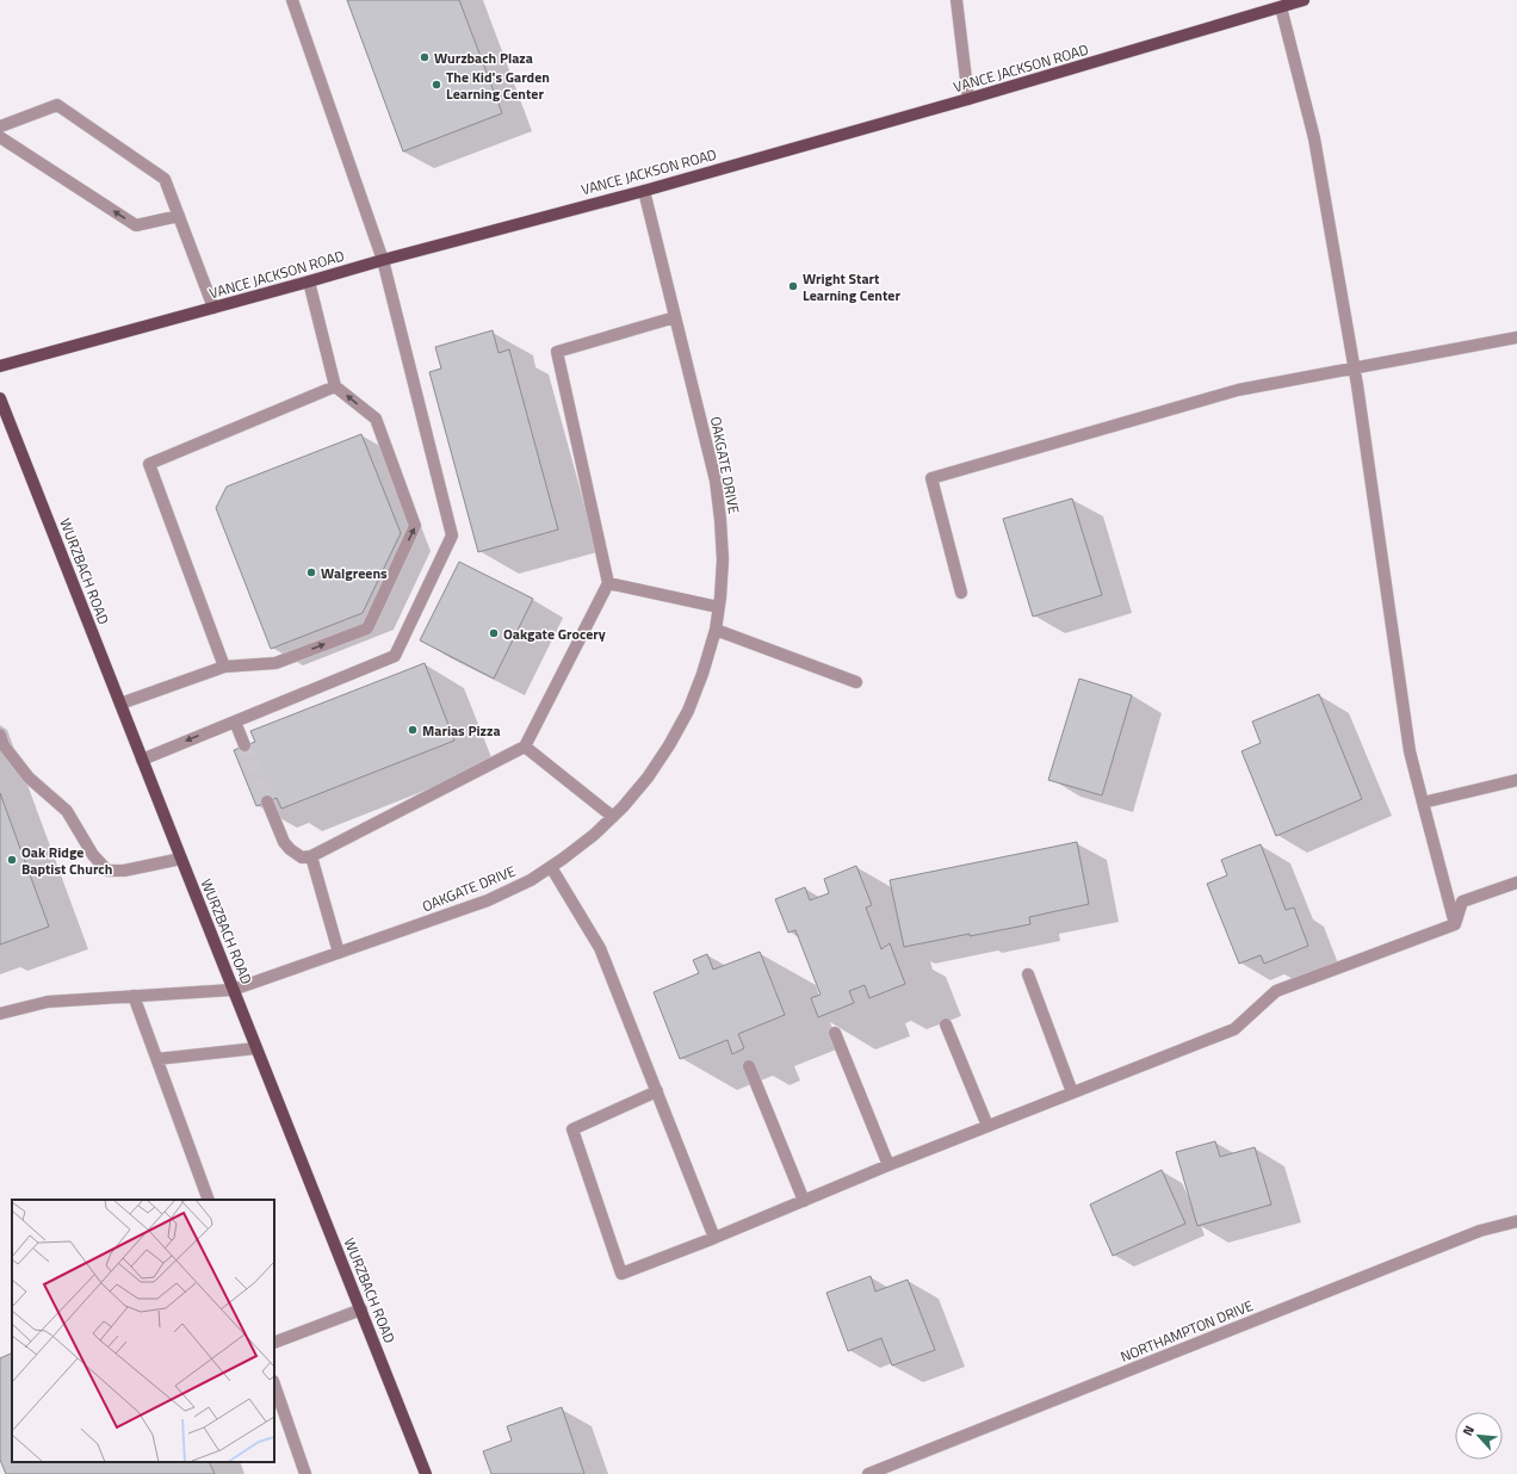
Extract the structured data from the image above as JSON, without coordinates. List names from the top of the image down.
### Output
{
  "streets": {
    "main road": ["VANCE JACKSON ROAD", "WURZBACH ROAD"],
    "street": ["OAKGATE DRIVE", "NORTHAMPTON DRIVE"]
  },
  "crossings": [
    ["VANCE JACKSON ROAD", "OAKGATE DRIVE"],
    ["OAKGATE DRIVE", "WURZBACH ROAD"]
  ],
  "places": [
    "Wurzbach Plaza",
    "The Kid's Garden Learning Center",
    "Wright Start Learning Center",
    "Walgreens",
    "Oakgate Grocery",
    "Marias Pizza",
    "Oak Ridge Baptist Church"
  ],
  "north": "top left"
}
